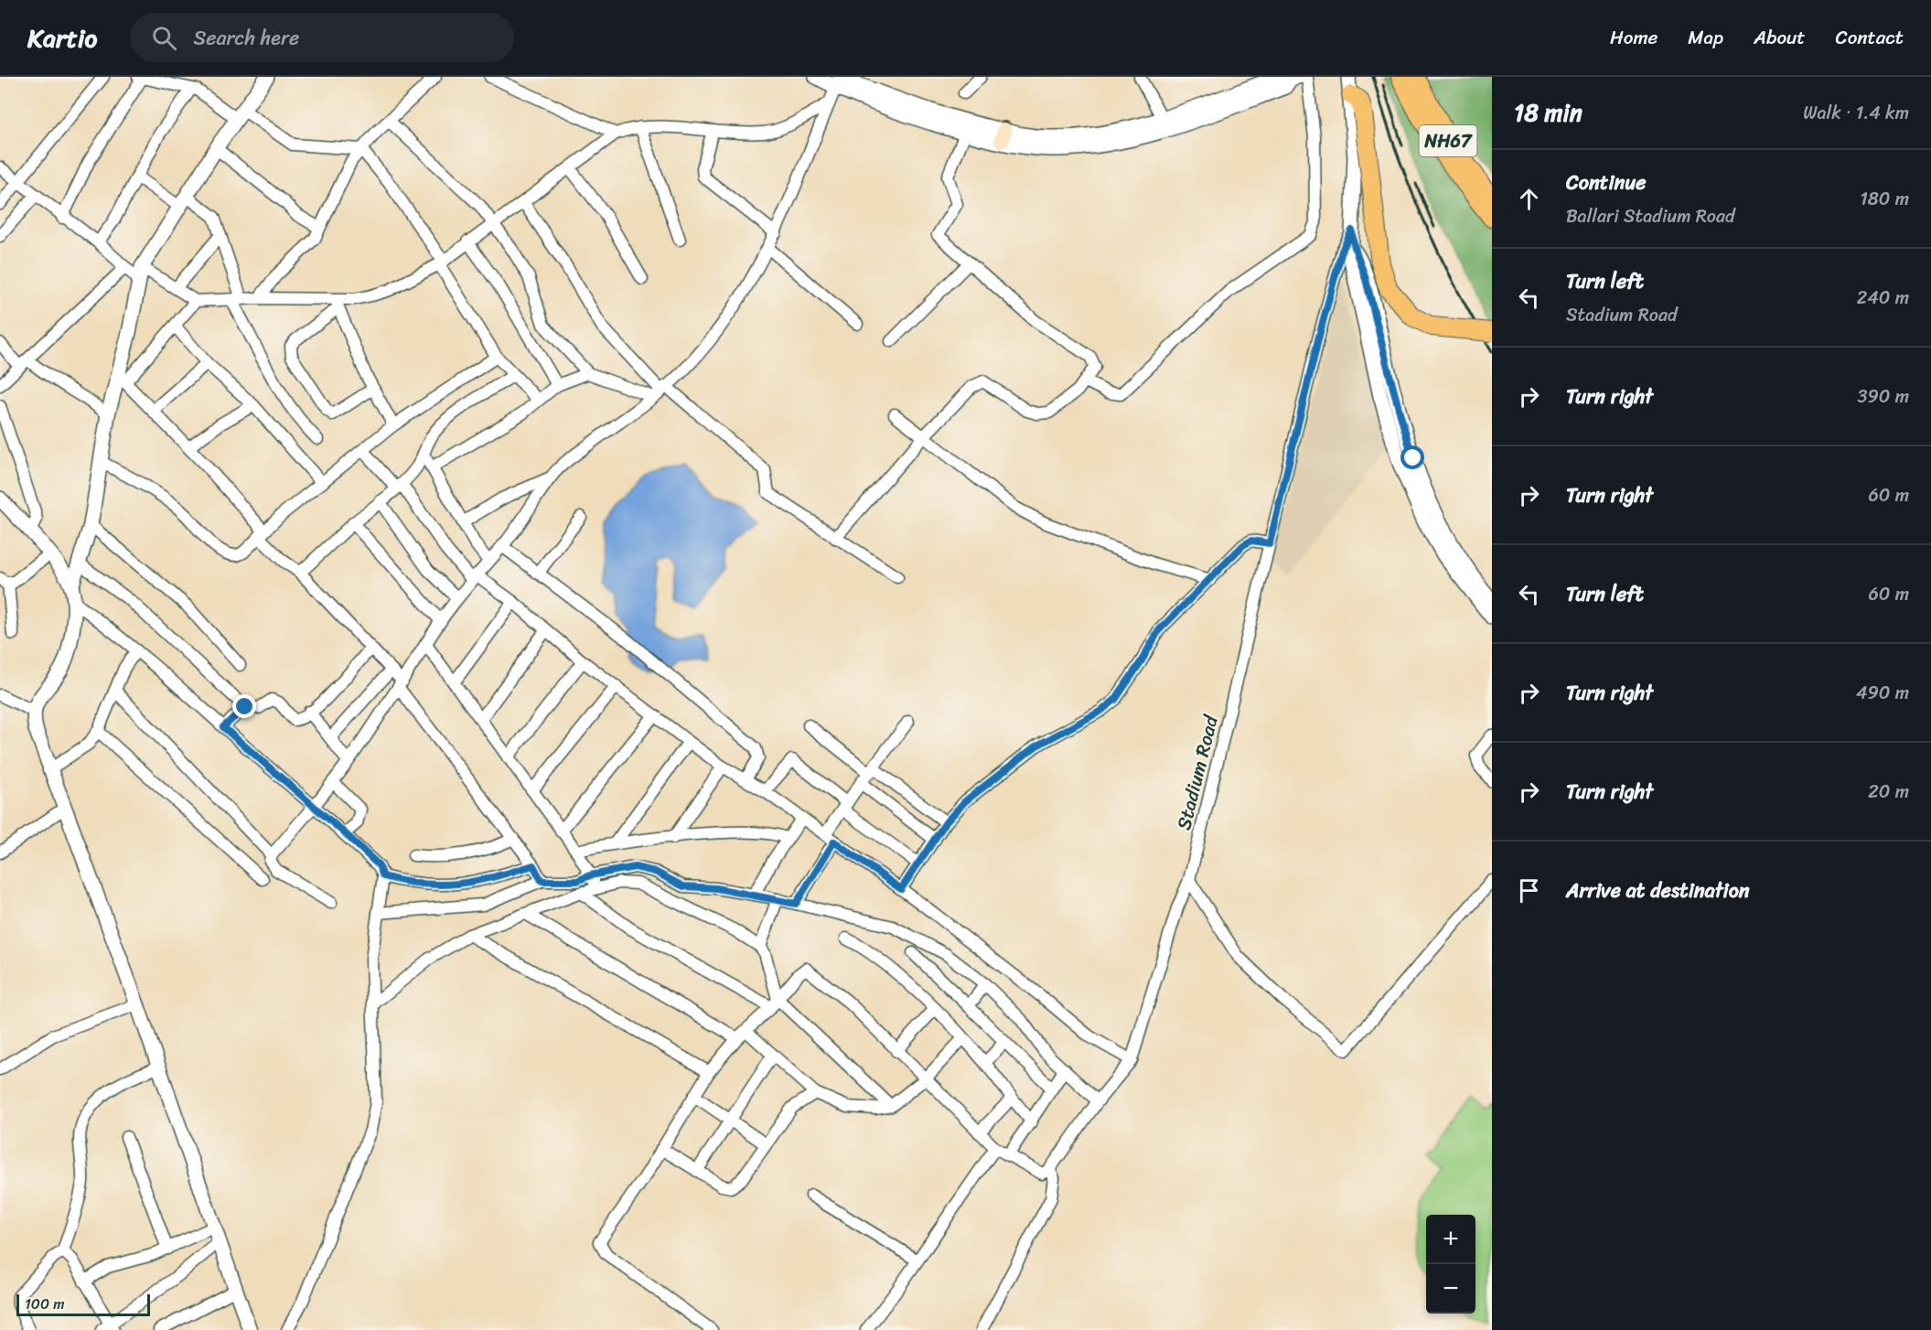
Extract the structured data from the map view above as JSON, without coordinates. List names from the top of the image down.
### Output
{
  "streets": {
    "highway": ["NH67"],
    "street": ["Stadium Road"]
  },
  "scale_bar": "100 m",
  "page": {
    "header": "Kartio",
    "search": "Search here",
    "nav": [
      "Home",
      "Map",
      "About",
      "Contact"
    ],
    "heading": ["18 min", "Walk · 1.4 km"],
    "list": [
      ["Continue", "Ballari Stadium Road", "180 m"],
      ["Turn left", "Stadium Road", "240 m"],
      ["Turn right", "390 m"],
      ["Turn right", "60 m"],
      ["Turn left", "60 m"],
      ["Turn right", "490 m"],
      ["Turn right", "20 m"],
      "Arrive at destination"
    ],
    "map_buttons": ["+", "−"],
    "scale": "100 m"
  }
}
